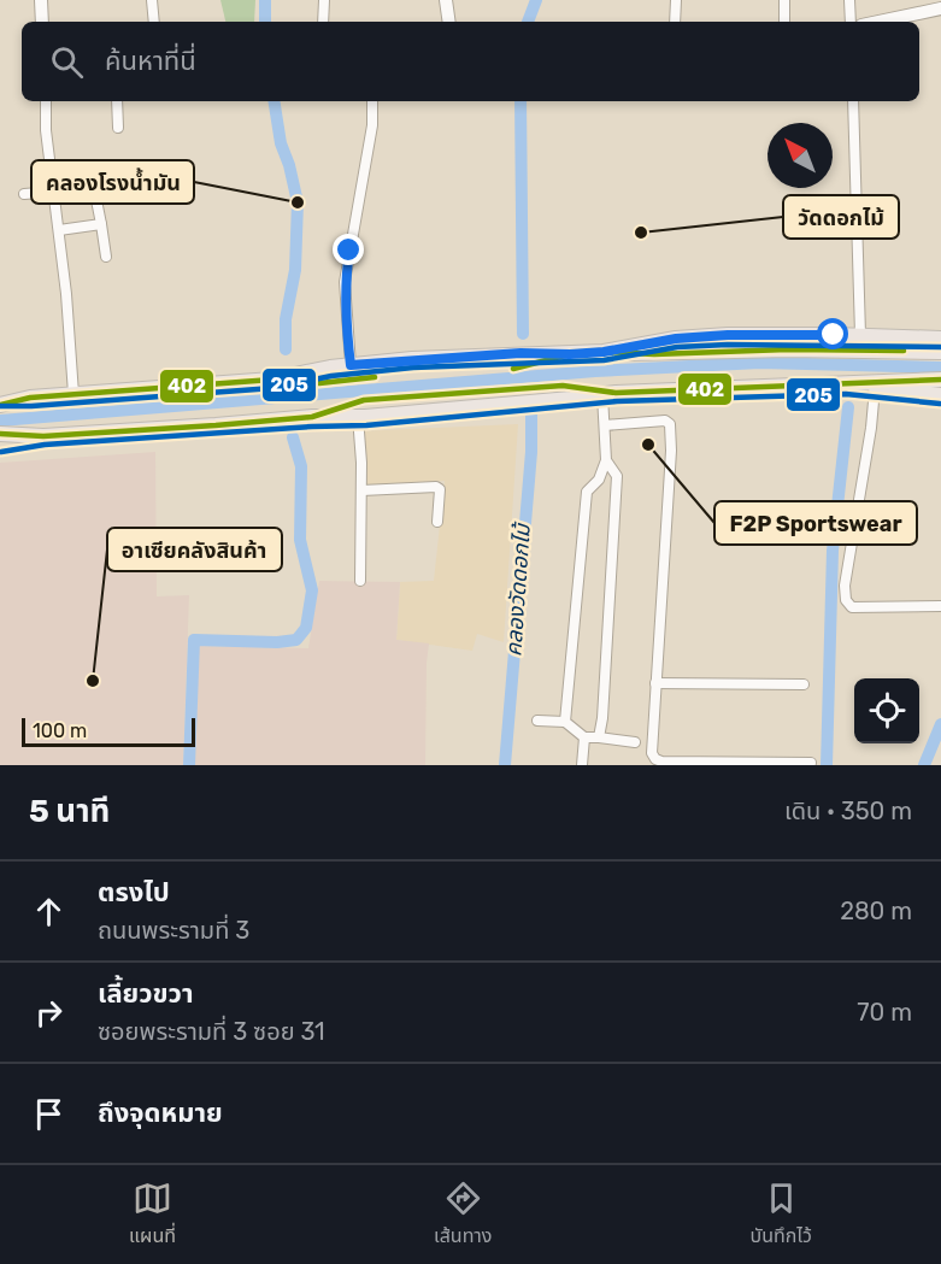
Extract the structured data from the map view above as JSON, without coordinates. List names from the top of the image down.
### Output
{
  "water": ["คลองวัดดอกไม้"],
  "places": [
    "คลองโรงน้ำมัน",
    "วัดดอกไม้",
    "F2P Sportswear",
    "อาเซียคลังสินค้า"
  ],
  "lines": ["transit line 205", "transit line 402"],
  "scale_bar": "100 m",
  "north": "top left",
  "page": {
    "search": "ค้นหาที่นี่",
    "scale": "100 m",
    "heading": ["5 นาที", "เดิน · 350 m"],
    "list": [
      ["ตรงไป", "ถนนพระรามที่ 3", "280 m"],
      ["เลี้ยวขวา", "ซอยพระรามที่ 3 ซอย 31", "70 m"],
      "ถึงจุดหมาย"
    ],
    "nav": ["แผนที่", "เส้นทาง", "บันทึกไว้"]
  }
}
